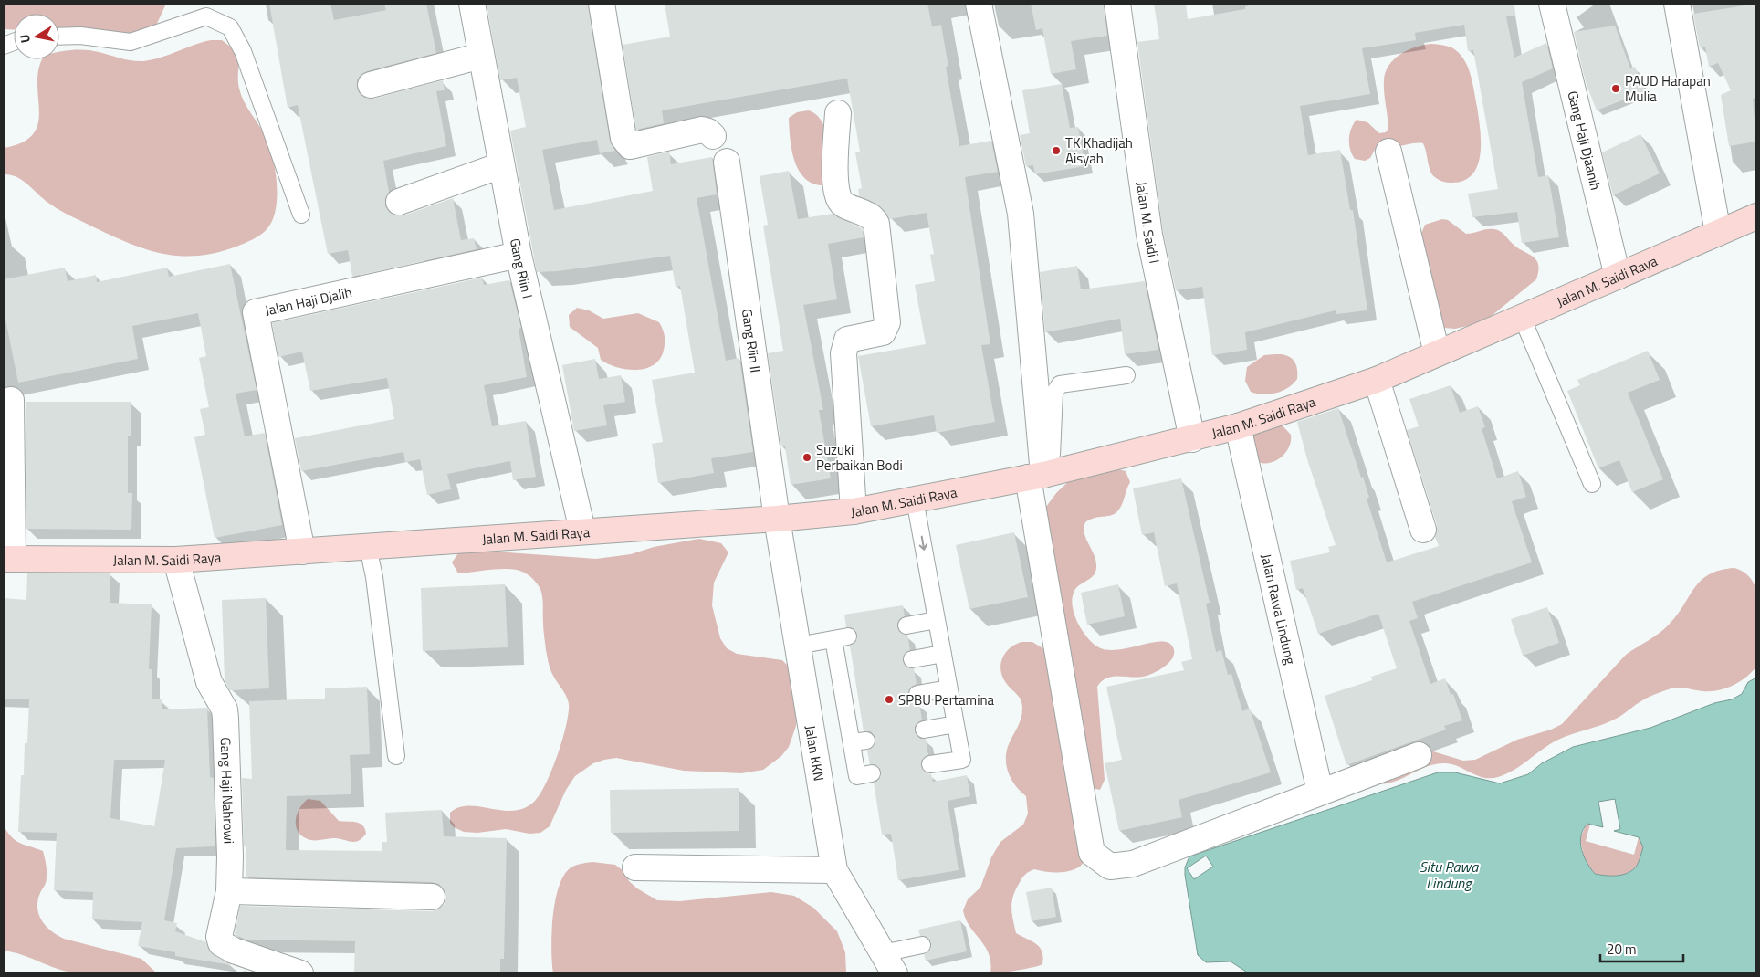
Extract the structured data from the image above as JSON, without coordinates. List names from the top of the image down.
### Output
{
  "streets": {
    "street": [
      "Gang Haji Djaanih",
      "Jalan M. Saidi I",
      "Gang Riin I",
      "Jalan M. Saidi Raya",
      "Jalan Haji Djalih",
      "Gang Riin II",
      "Jalan Rawa Lindung",
      "Jalan KKN",
      "Gang Haji Nahrowi"
    ]
  },
  "crossings": [
    ["Gang Haji Djaanih", "Jalan M. Saidi Raya"],
    ["Jalan M. Saidi I", "Jalan M. Saidi Raya"],
    ["Gang Riin I", "Jalan M. Saidi Raya"],
    ["Gang Riin I", "Jalan Haji Djalih"],
    ["Jalan M. Saidi Raya", "Jalan Haji Djalih"],
    ["Jalan M. Saidi Raya", "Gang Riin II"],
    ["Jalan M. Saidi Raya", "Jalan Rawa Lindung"],
    ["Jalan M. Saidi Raya", "Jalan KKN"],
    ["Jalan M. Saidi Raya", "Gang Haji Nahrowi"],
    ["Gang Riin II", "Jalan KKN"]
  ],
  "water": ["Situ Rawa Lindung"],
  "places": [
    "PAUD Harapan Mulia",
    "TK Khadijah Aisyah",
    "Suzuki Perbaikan Bodi",
    "SPBU Pertamina"
  ],
  "scale_bar": "20 m",
  "north": "left"
}
